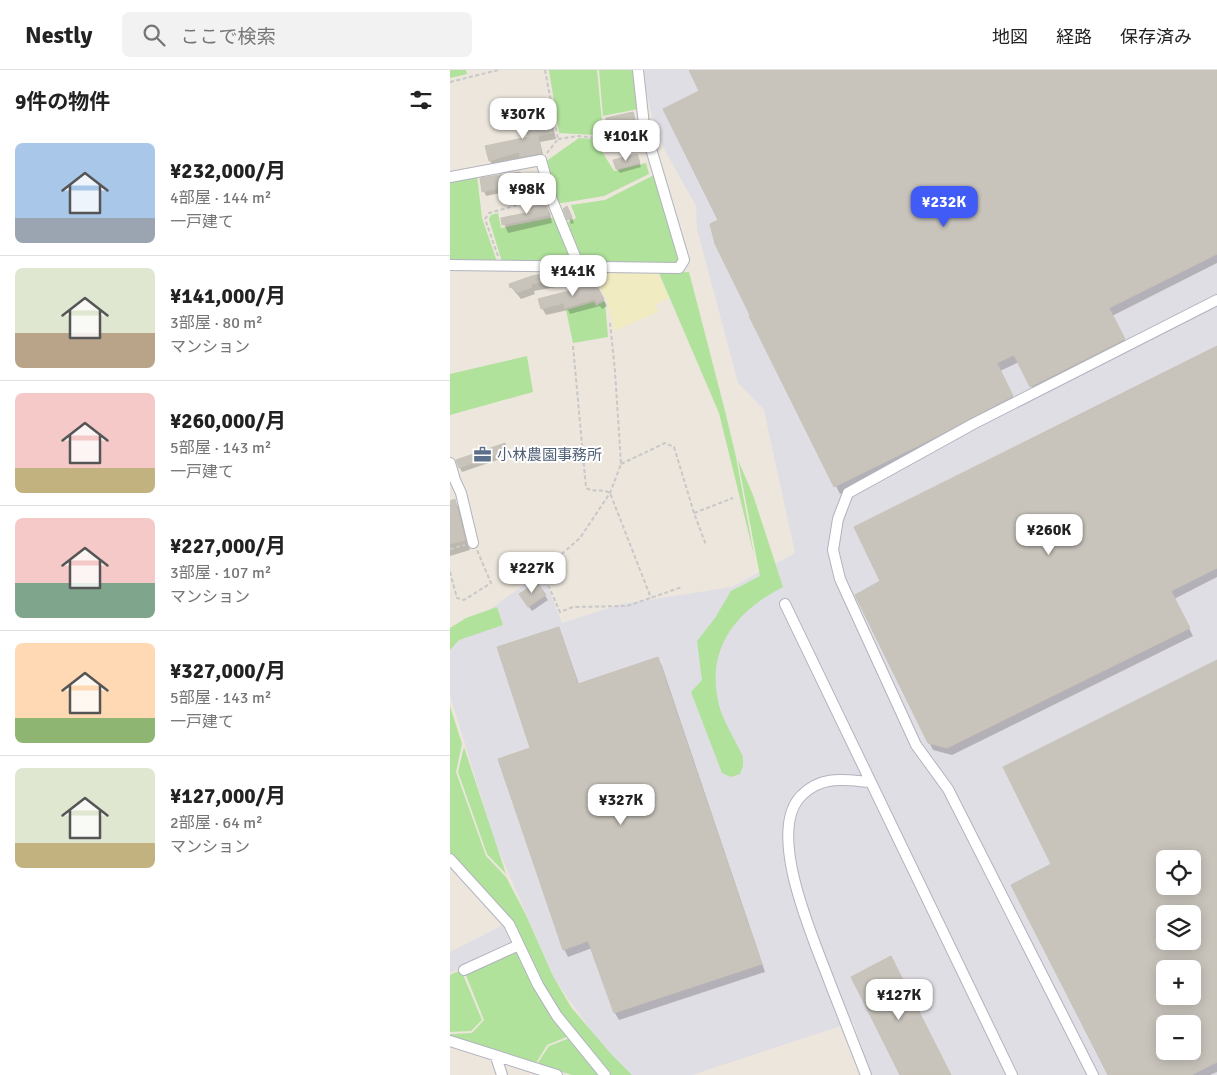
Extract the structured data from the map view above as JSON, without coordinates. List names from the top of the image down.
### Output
{
  "places": {
    "office": ["小林農園事務所"]
  },
  "page": {
    "header": "Nestly",
    "search": "ここで検索",
    "nav": ["地図", "経路", "保存済み"],
    "heading": "9件の物件",
    "price": [
      "¥307K",
      "¥101K",
      "¥98K",
      "¥232K",
      "¥141K",
      "¥260K",
      "¥227K",
      "¥327K",
      "¥127K"
    ],
    "list": [
      {
        "name": "¥232,000/月",
        "note": "4部屋 · 144 m² · 一戸建て"
      },
      {
        "name": "¥141,000/月",
        "note": "3部屋 · 80 m² · マンション"
      },
      {
        "name": "¥260,000/月",
        "note": "5部屋 · 143 m² · 一戸建て"
      },
      {
        "name": "¥227,000/月",
        "note": "3部屋 · 107 m² · マンション"
      },
      {
        "name": "¥327,000/月",
        "note": "5部屋 · 143 m² · 一戸建て"
      },
      {
        "name": "¥127,000/月",
        "note": "2部屋 · 64 m² · マンション"
      }
    ],
    "map_buttons": ["+", "−"]
  }
}
